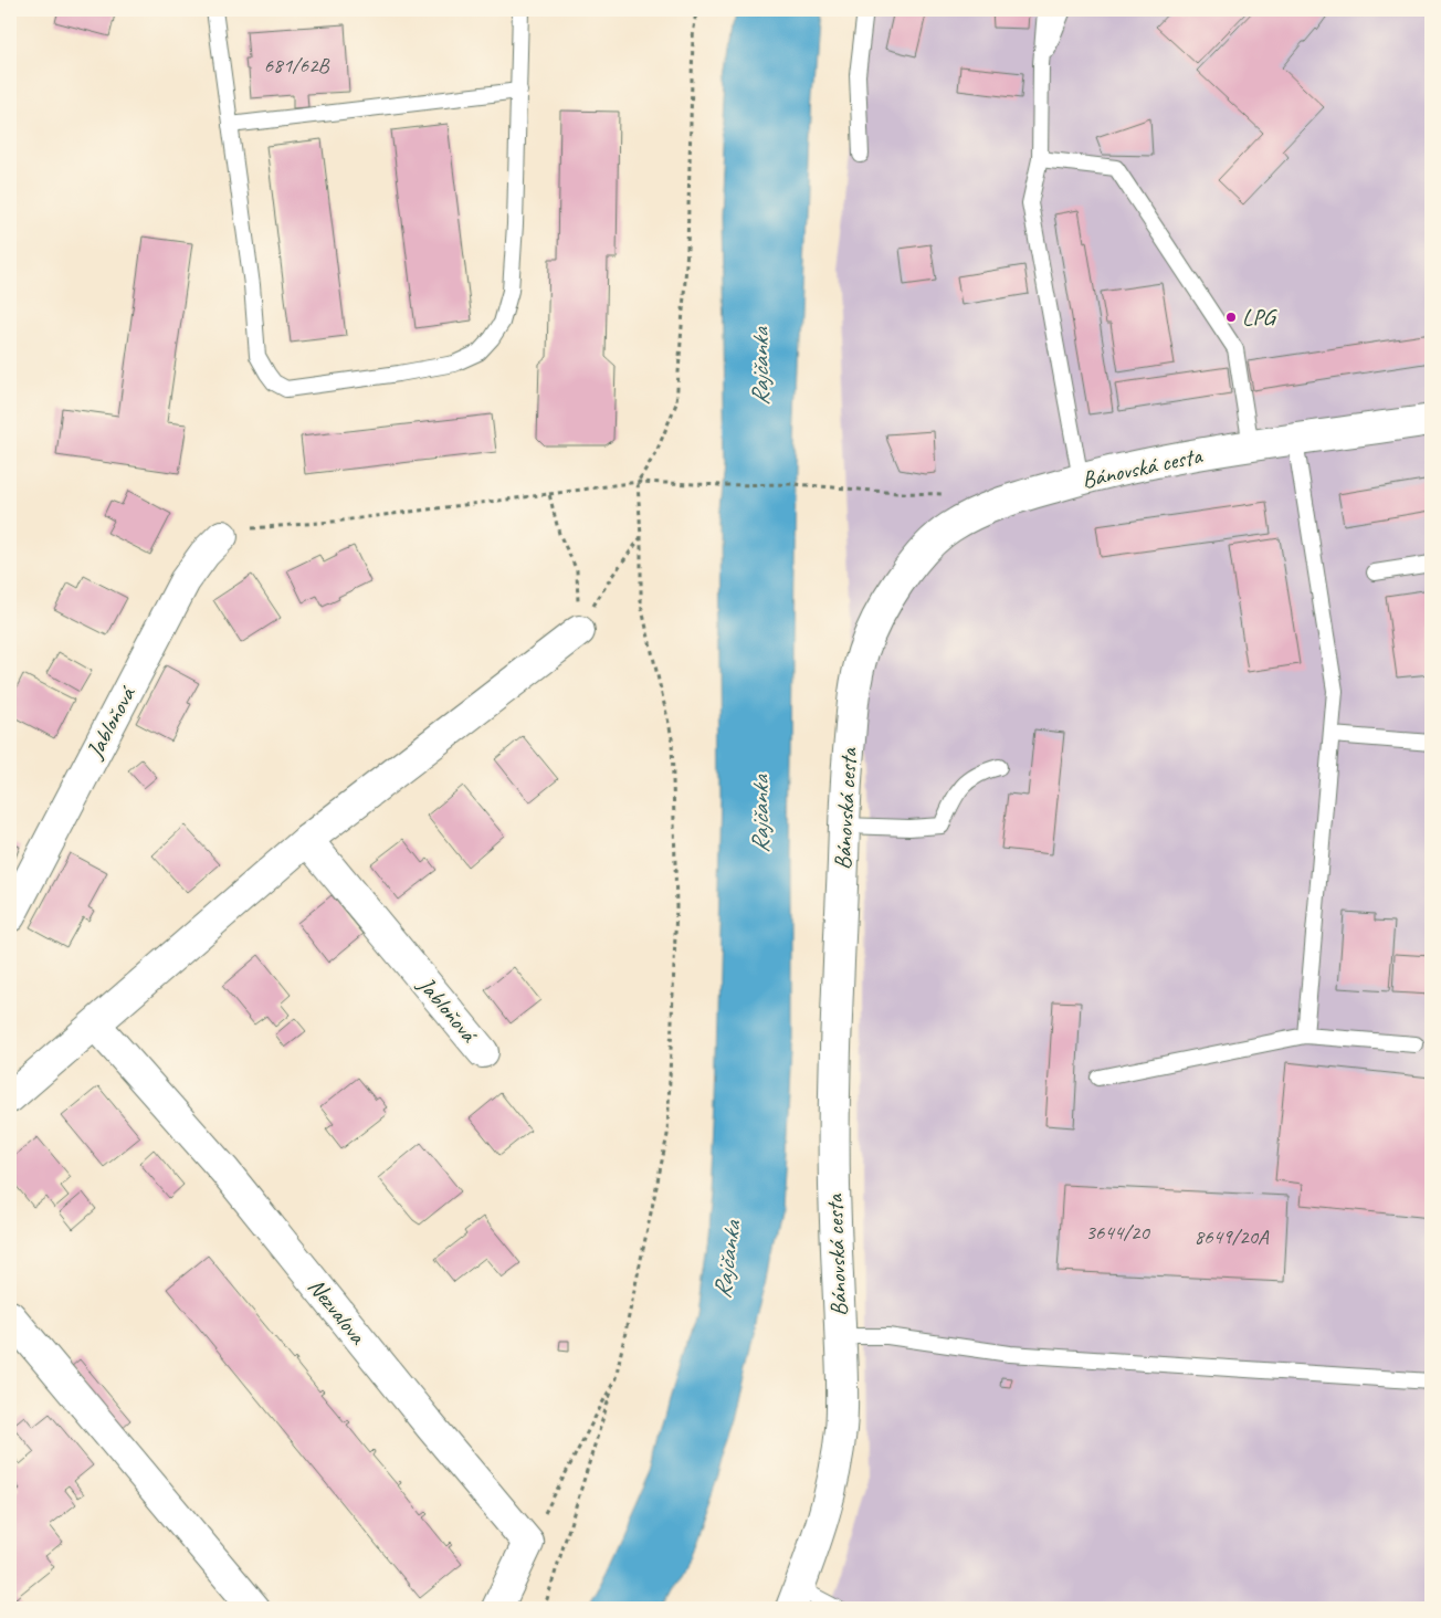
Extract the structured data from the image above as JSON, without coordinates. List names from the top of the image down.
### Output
{
  "streets": {
    "street": ["Bánovská cesta", "Jabloňová", "Nezvalova"]
  },
  "water": ["Rajčanka"],
  "places": ["LPG"],
  "house_numbers": ["681/62B", "3644/20", "8649/20A"]
}
